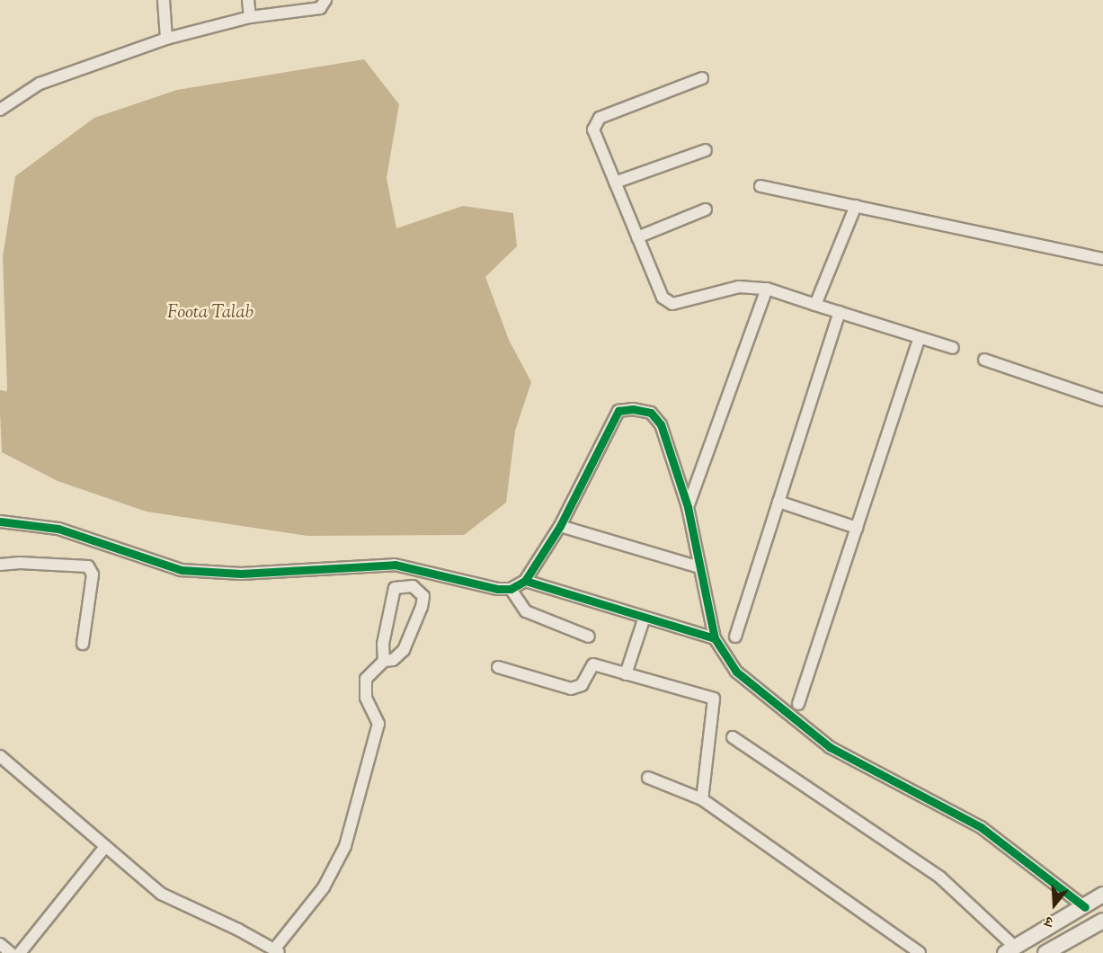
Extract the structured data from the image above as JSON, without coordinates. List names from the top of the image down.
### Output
{
  "water": ["Foota Talab"],
  "north": "bottom"
}
